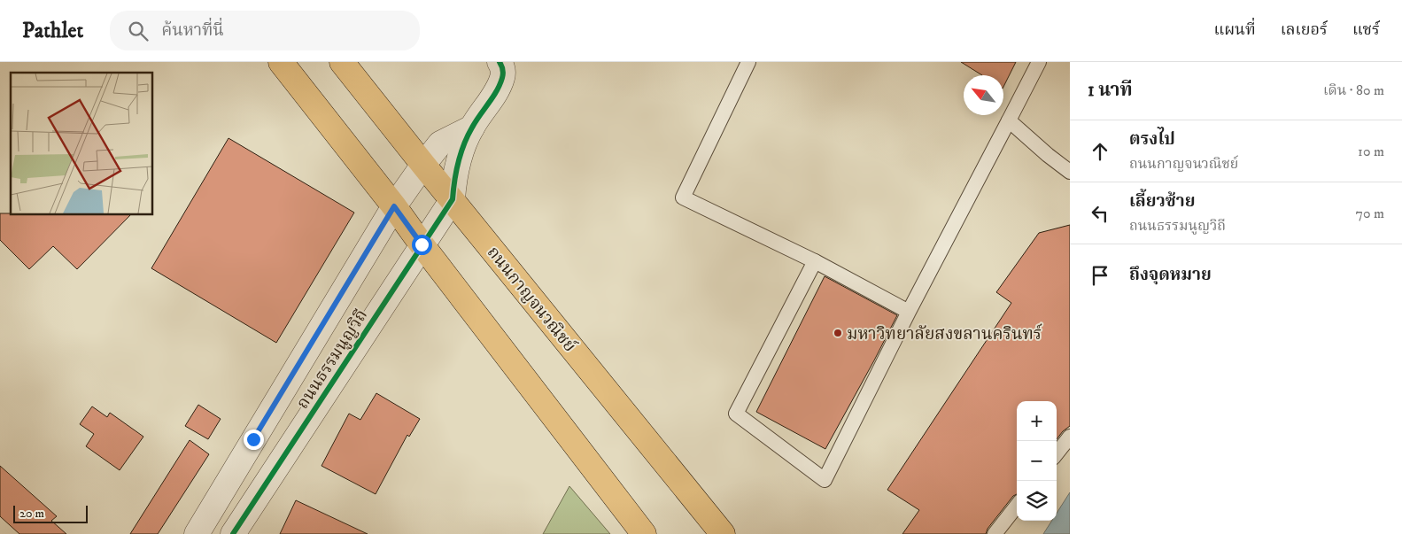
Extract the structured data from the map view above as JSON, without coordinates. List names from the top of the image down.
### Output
{
  "streets": {
    "main road": ["ถนนกาญจนวณิชย์"],
    "street": ["ถนนธรรมนูญวิถี"]
  },
  "crossings": [
    ["ถนนกาญจนวณิชย์", "ถนนธรรมนูญวิถี"]
  ],
  "places": ["มหาวิทยาลัยสงขลานครินทร์"],
  "scale_bar": "20 m",
  "north": "top left",
  "page": {
    "header": "Pathlet",
    "search": "ค้นหาที่นี่",
    "nav": ["แผนที่", "เลเยอร์", "แชร์"],
    "heading": ["1 นาที", "เดิน · 80 m"],
    "list": [
      ["ตรงไป", "ถนนกาญจนวณิชย์", "10 m"],
      ["เลี้ยวซ้าย", "ถนนธรรมนูญวิถี", "70 m"],
      "ถึงจุดหมาย"
    ],
    "map_buttons": ["+", "−"],
    "scale": "20 m"
  }
}
